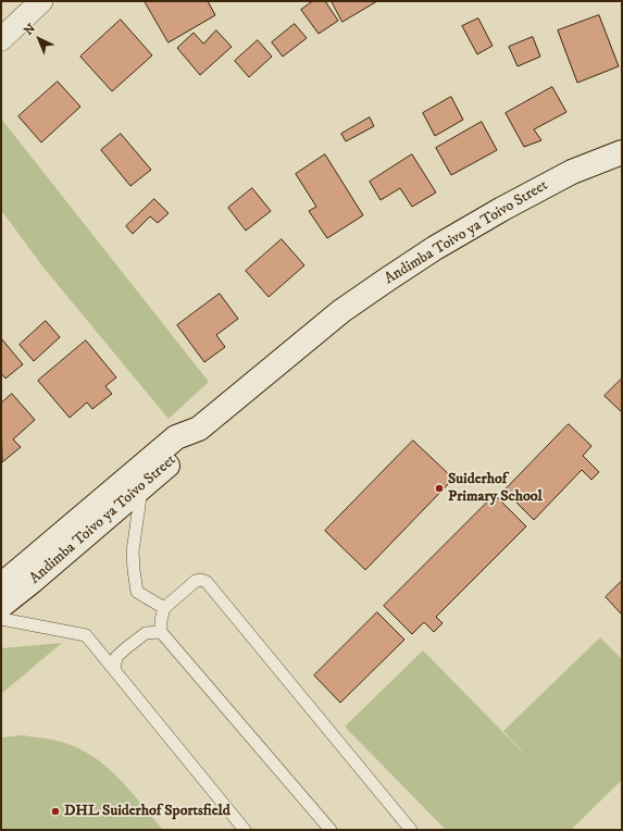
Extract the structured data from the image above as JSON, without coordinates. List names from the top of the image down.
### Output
{
  "streets": {
    "street": ["Andimba Toivo ya Toivo Street"]
  },
  "places": ["Suiderhof Primary School", "DHL Suiderhof Sportsfield"],
  "north": "top left"
}
